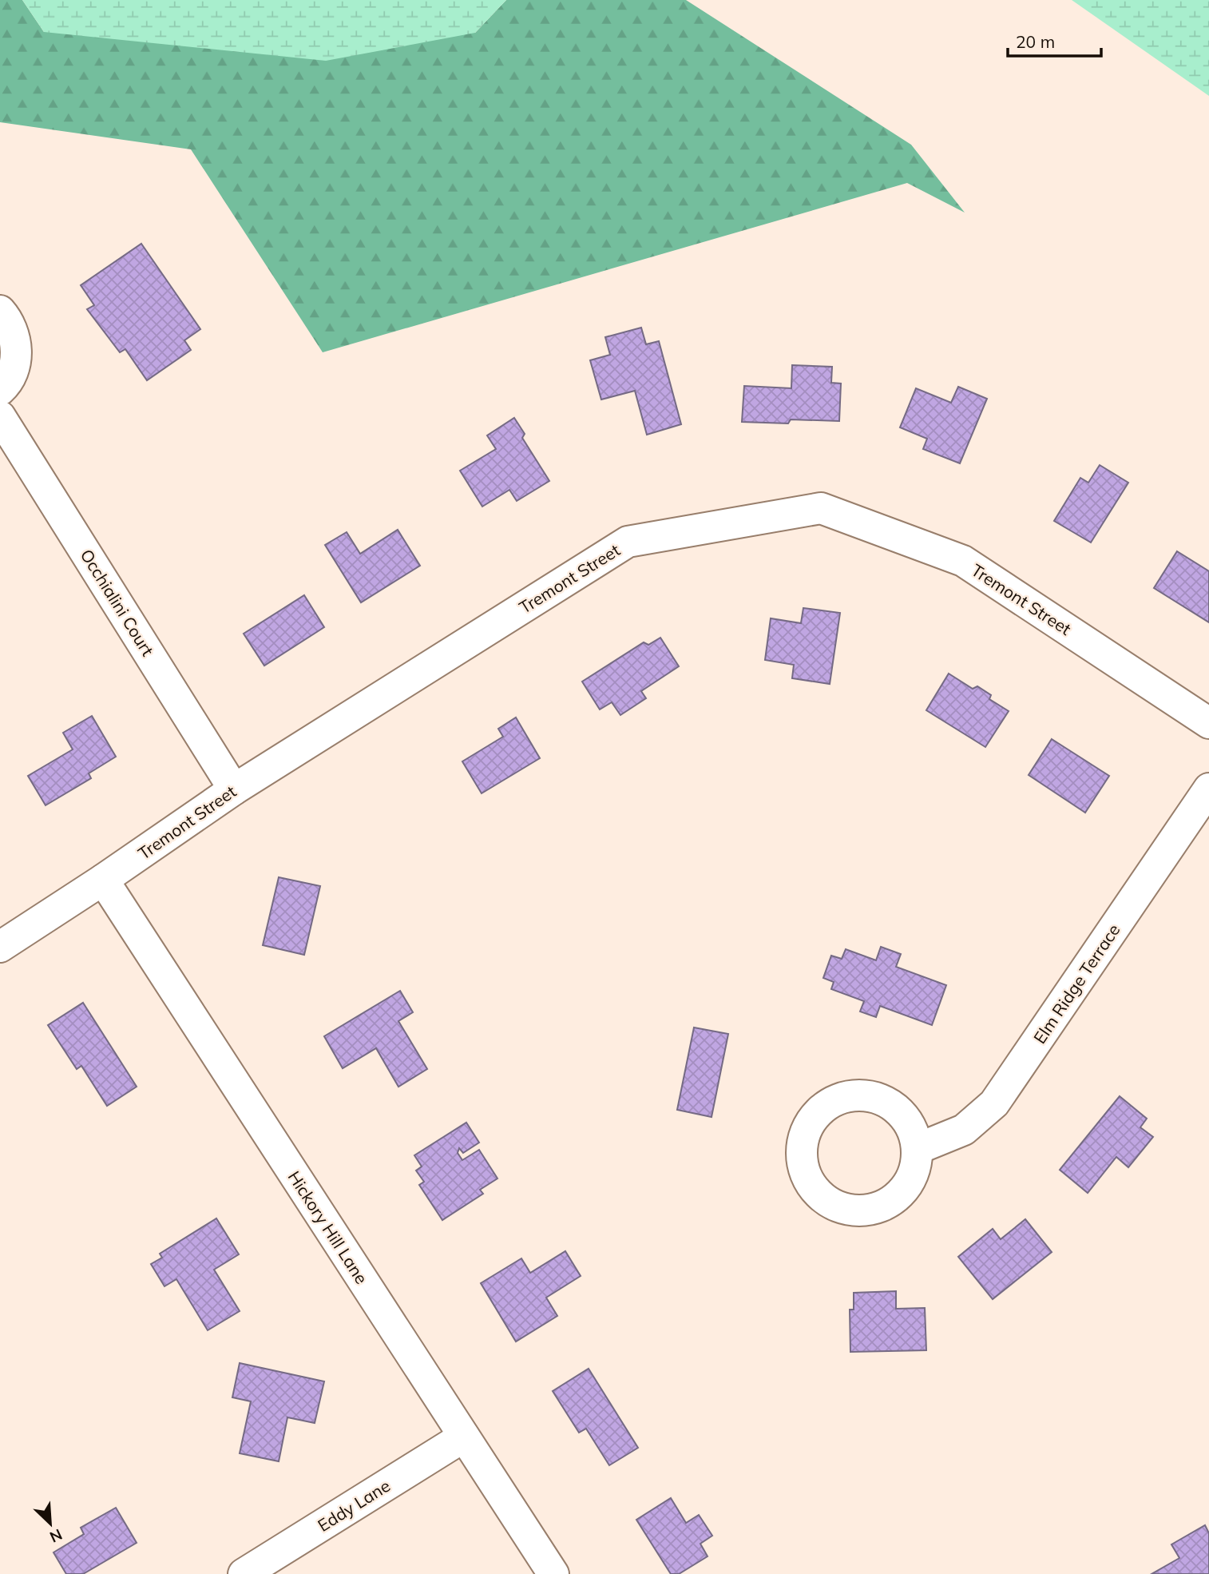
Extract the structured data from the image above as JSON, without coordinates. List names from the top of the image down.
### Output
{
  "streets": {
    "street": [
      "Tremont Street",
      "Occhialini Court",
      "Elm Ridge Terrace",
      "Hickory Hill Lane",
      "Eddy Lane"
    ]
  },
  "crossings": [
    ["Tremont Street", "Occhialini Court"],
    ["Tremont Street", "Hickory Hill Lane"],
    ["Hickory Hill Lane", "Eddy Lane"]
  ],
  "scale_bar": "20 m",
  "north": "bottom right"
}
